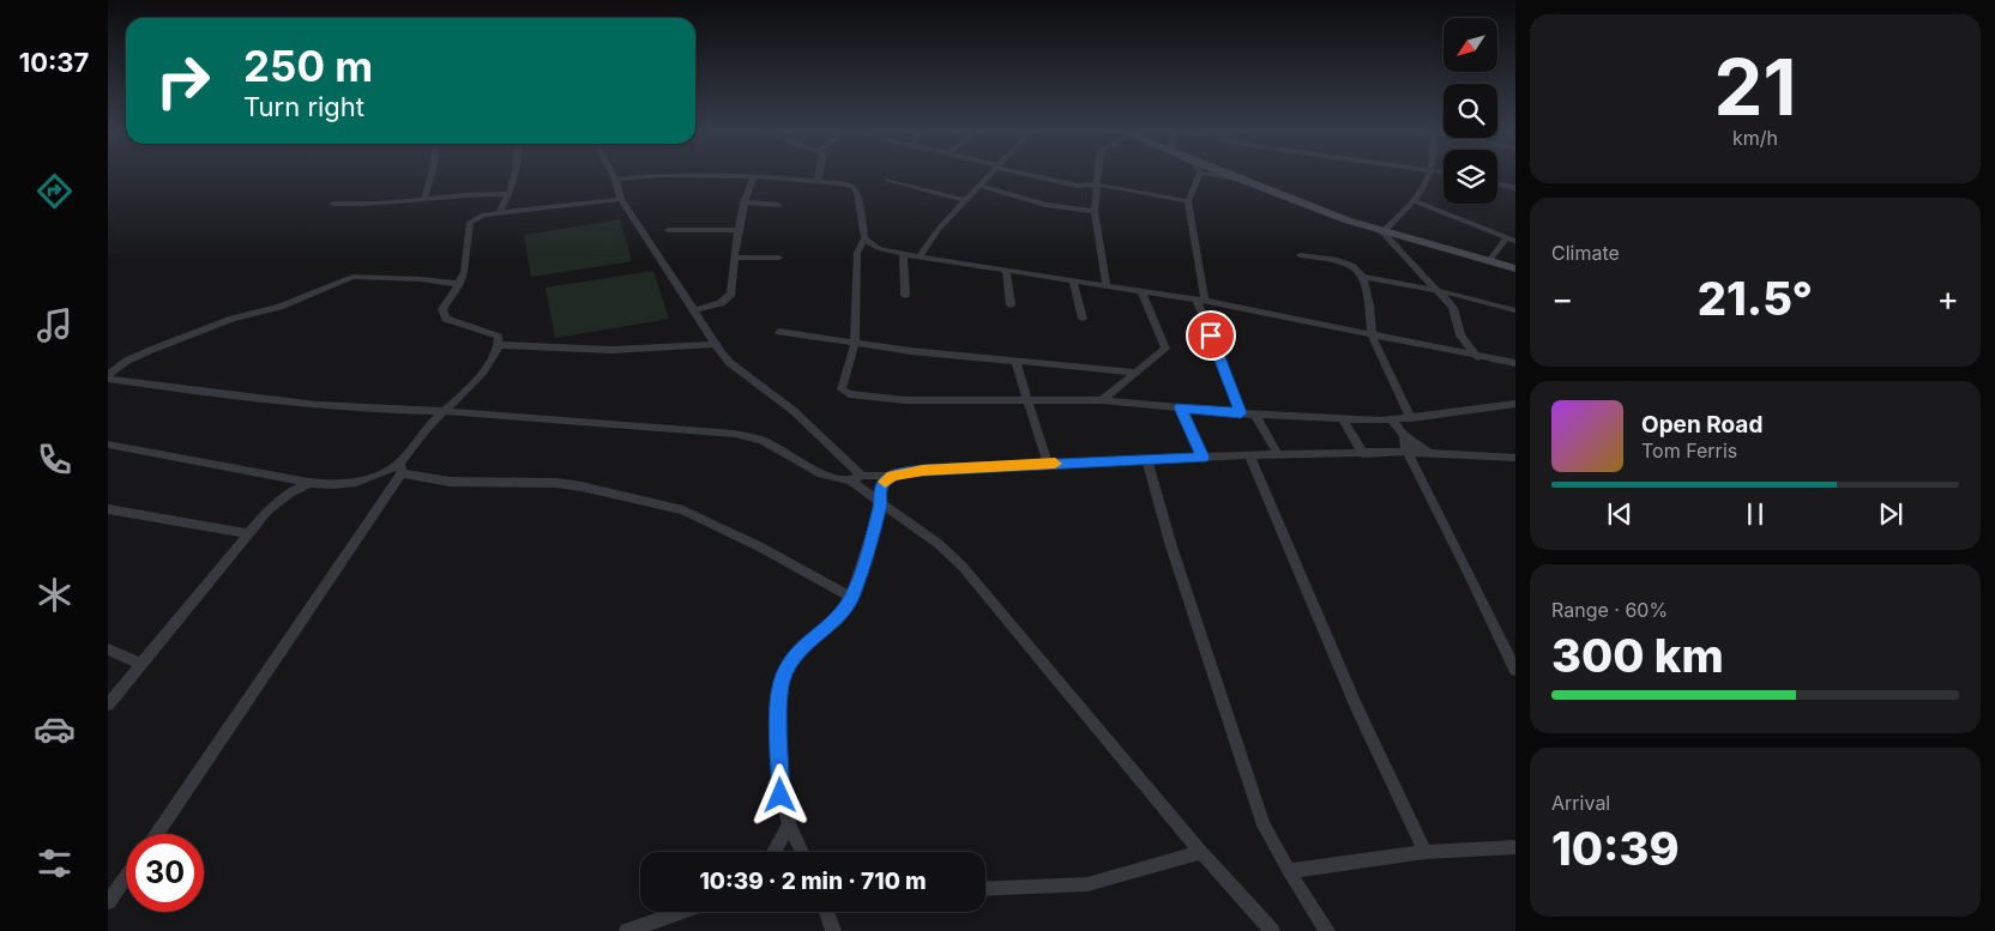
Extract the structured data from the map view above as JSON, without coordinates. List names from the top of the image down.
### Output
{
  "north": "bottom left",
  "page": {
    "tabs": "10:37",
    "tile": [
      ["21", "km/h"],
      "Climate",
      ["Range · 60%", "300 km"],
      ["Arrival", "10:39"]
    ],
    "turn": ["250 m", "Turn right"],
    "heat": ["−", "21.5°", "+"],
    "song": ["Open Road", "Tom Ferris"],
    "limit": "30",
    "trip": "10:39 · 2 min · 710 m"
  }
}
